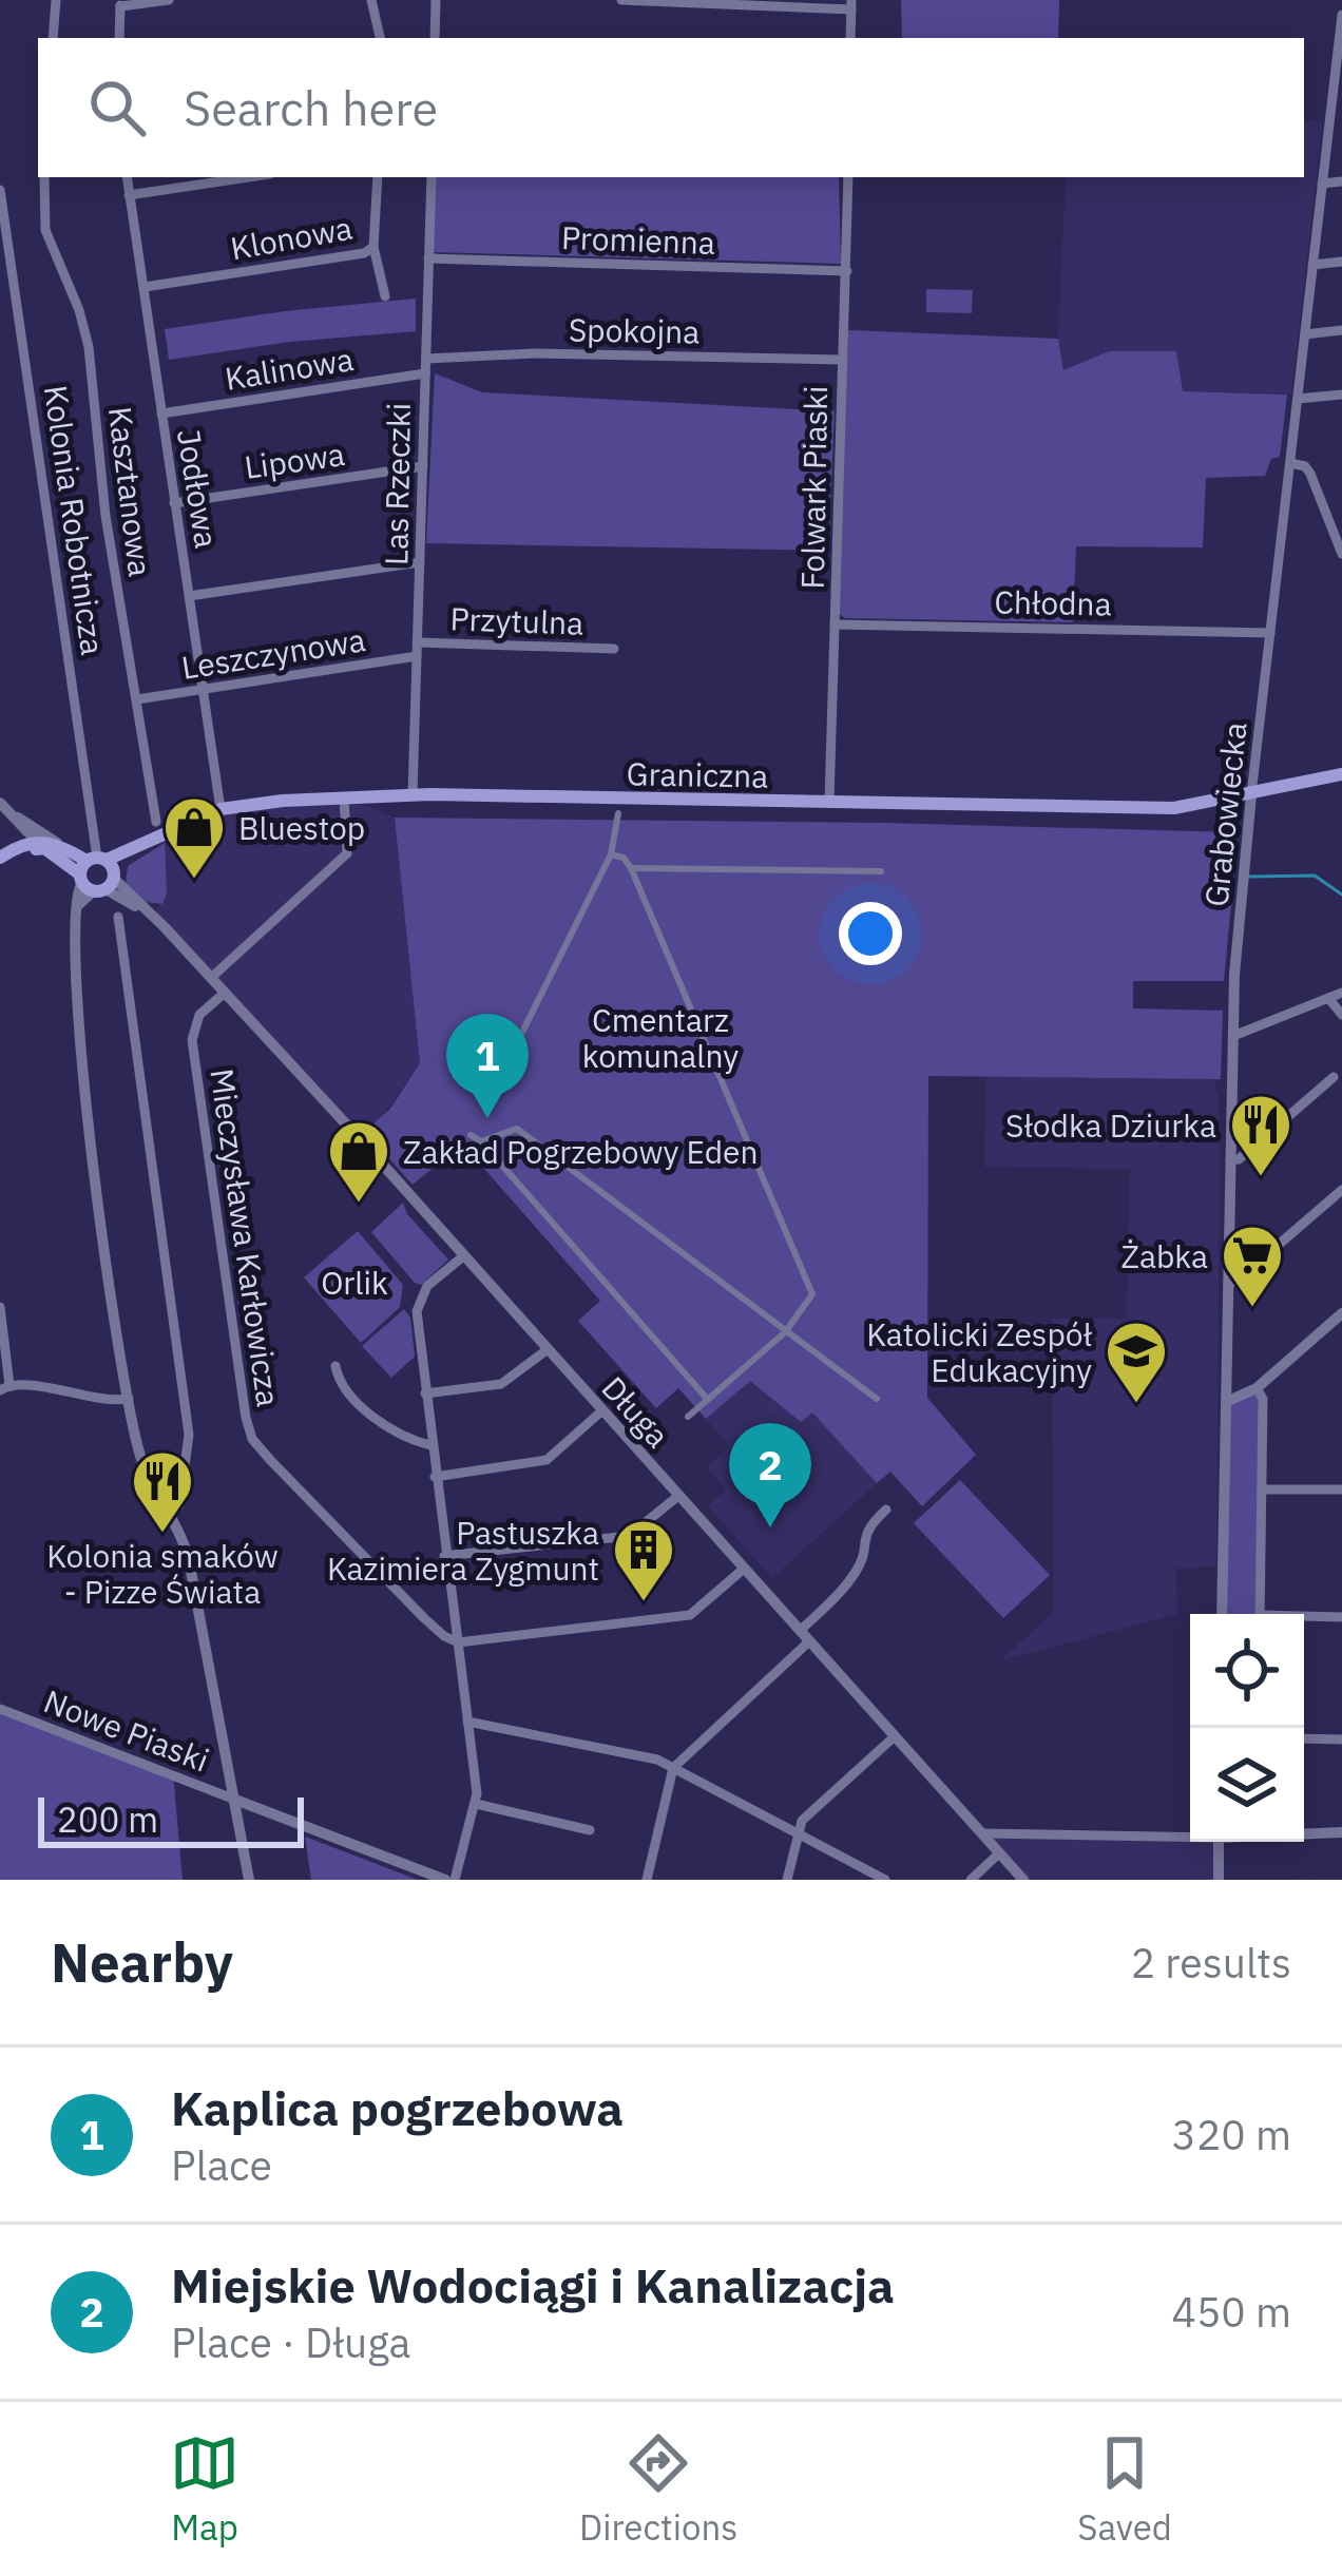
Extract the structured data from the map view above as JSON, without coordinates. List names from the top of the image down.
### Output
{
  "streets": {
    "main road": ["Graniczna", "Długa"],
    "street": [
      "Klonowa",
      "Promienna",
      "Spokojna",
      "Kalinowa",
      "Lipowa",
      "Las Rzeczki",
      "Folwark Piaski",
      "Jodłowa",
      "Kasztanowa",
      "Kolonia Robotnicza",
      "Chłodna",
      "Przytulna",
      "Leszczynowa",
      "Grabowiecka",
      "Mieczysława Karłowicza",
      "Nowe Piaski"
    ]
  },
  "crossings": [
    ["Klonowa", "Jodłowa"],
    ["Promienna", "Las Rzeczki"],
    ["Promienna", "Folwark Piaski"],
    ["Spokojna", "Las Rzeczki"],
    ["Spokojna", "Folwark Piaski"],
    ["Kalinowa", "Las Rzeczki"],
    ["Kalinowa", "Jodłowa"],
    ["Lipowa", "Las Rzeczki"],
    ["Lipowa", "Jodłowa"],
    ["Las Rzeczki", "Przytulna"],
    ["Las Rzeczki", "Leszczynowa"],
    ["Las Rzeczki", "Graniczna"],
    ["Folwark Piaski", "Chłodna"],
    ["Folwark Piaski", "Graniczna"],
    ["Jodłowa", "Leszczynowa"],
    ["Jodłowa", "Graniczna"],
    ["Kasztanowa", "Leszczynowa"],
    ["Kolonia Robotnicza", "Graniczna"],
    ["Kolonia Robotnicza", "Długa"],
    ["Chłodna", "Grabowiecka"],
    ["Graniczna", "Grabowiecka"],
    ["Graniczna", "Długa"],
    ["Mieczysława Karłowicza", "Długa"]
  ],
  "parks": ["Cmentarz komunalny", "Orlik"],
  "places": {
    "shop": ["Bluestop", "Zakład Pogrzebowy Eden"],
    "restaurant": ["Słodka Dziurka", "Kolonia smaków - Pizze Świata"],
    "supermarket": ["Żabka"],
    "school or university": ["Katolicki Zespół Edukacyjny"],
    "building": ["Pastuszka Kazimiera Zygmunt"]
  },
  "scale_bar": "200 m",
  "page": {
    "search": "Search here",
    "pins": ["1", "2"],
    "scale": "200 m",
    "heading": ["Nearby", "2 results"],
    "list": [
      {
        "mark": "1",
        "name": "Kaplica pogrzebowa",
        "note": "Place",
        "value": "320 m"
      },
      {
        "mark": "2",
        "name": "Miejskie Wodociągi i Kanalizacja",
        "note": "Place · Długa",
        "value": "450 m"
      }
    ],
    "nav": ["Map", "Directions", "Saved"]
  }
}
